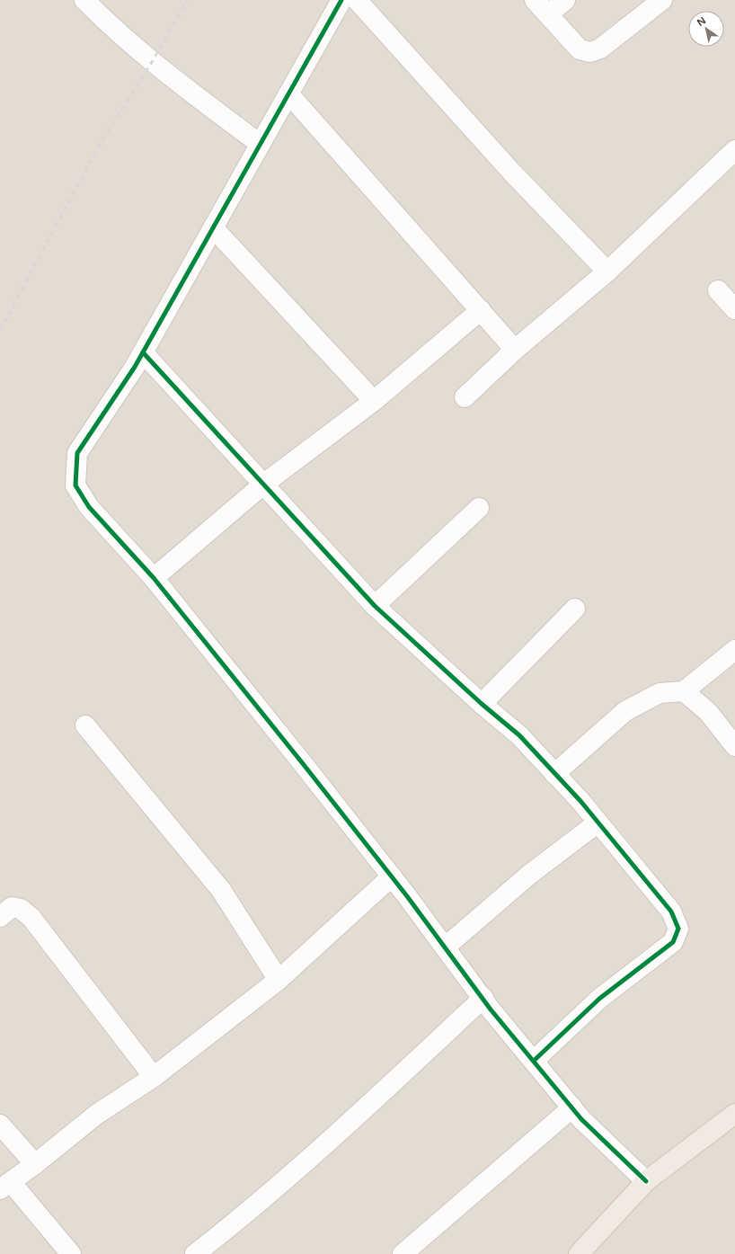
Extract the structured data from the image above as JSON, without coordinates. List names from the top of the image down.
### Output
{
  "north": "top left"
}
